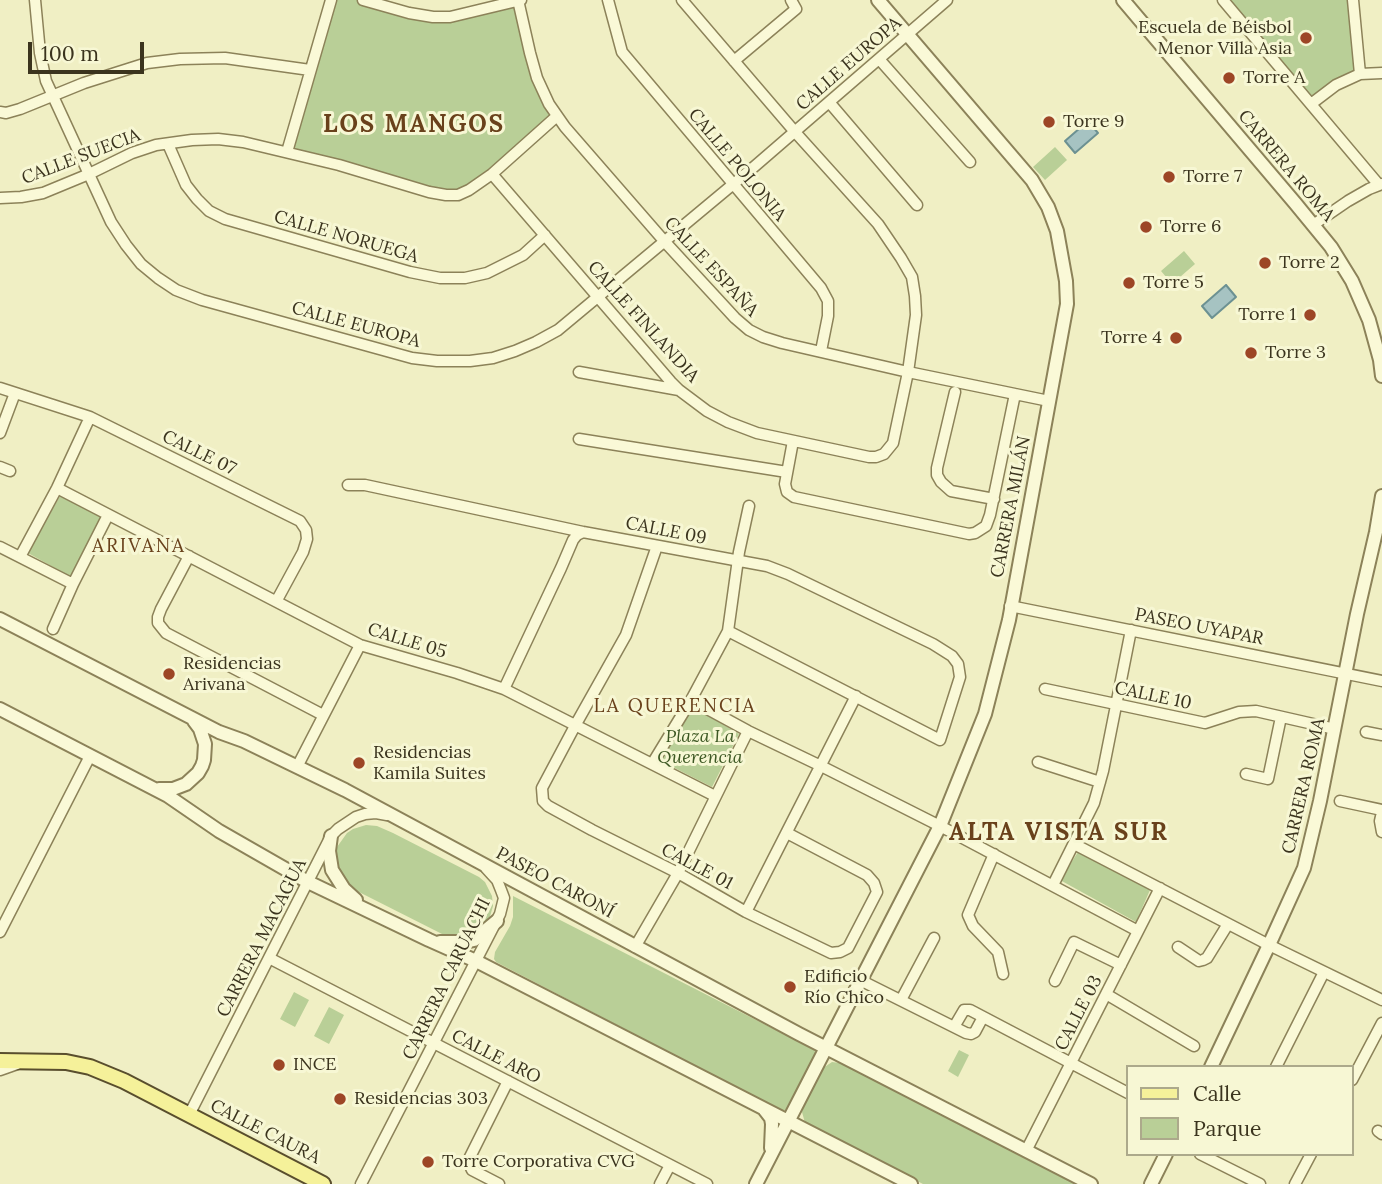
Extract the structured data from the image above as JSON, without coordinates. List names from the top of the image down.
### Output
{
  "streets": {
    "main road": ["CALLE CAURA"],
    "street": [
      "CALLE EUROPA",
      "CALLE SUECIA",
      "CALLE POLONIA",
      "CARRERA ROMA",
      "CALLE NORUEGA",
      "CALLE ESPAÑA",
      "CALLE FINLANDIA",
      "CALLE 07",
      "CARRERA MILÁN",
      "CALLE 09",
      "PASEO UYAPAR",
      "CALLE 05",
      "CALLE 10",
      "CALLE 01",
      "PASEO CARONÍ",
      "CARRERA MACAGUA",
      "CARRERA CARUACHI",
      "CALLE 03",
      "CALLE ARO"
    ]
  },
  "crossings": [
    ["CALLE EUROPA", "CALLE SUECIA"],
    ["CALLE EUROPA", "CALLE POLONIA"],
    ["CALLE EUROPA", "CALLE ESPAÑA"],
    ["CALLE EUROPA", "CALLE FINLANDIA"],
    ["CALLE EUROPA", "CARRERA MILÁN"],
    ["CALLE SUECIA", "CALLE NORUEGA"],
    ["CALLE SUECIA", "CALLE ESPAÑA"],
    ["CALLE SUECIA", "CALLE FINLANDIA"],
    ["CALLE POLONIA", "CALLE ESPAÑA"],
    ["CARRERA ROMA", "PASEO UYAPAR"],
    ["CARRERA ROMA", "CALLE 10"],
    ["CALLE NORUEGA", "CALLE FINLANDIA"],
    ["CALLE ESPAÑA", "CALLE FINLANDIA"],
    ["CALLE ESPAÑA", "CARRERA MILÁN"],
    ["CALLE 07", "CALLE 05"],
    ["CARRERA MILÁN", "PASEO UYAPAR"],
    ["CARRERA MILÁN", "PASEO CARONÍ"],
    ["CALLE 05", "CALLE 01"],
    ["PASEO CARONÍ", "CARRERA MACAGUA"],
    ["PASEO CARONÍ", "CARRERA CARUACHI"],
    ["PASEO CARONÍ", "CALLE 03"],
    ["CARRERA MACAGUA", "CALLE ARO"],
    ["CARRERA MACAGUA", "CALLE CAURA"],
    ["CARRERA CARUACHI", "CALLE ARO"]
  ],
  "districts": [
    "LOS MANGOS",
    "ARIVANA",
    "LA QUERENCIA",
    "ALTA VISTA SUR"
  ],
  "parks": ["Plaza La Querencia"],
  "places": [
    "Escuela de Béisbol Menor Villa Asia",
    "Torre A",
    "Torre 9",
    "Torre 7",
    "Torre 6",
    "Torre 2",
    "Torre 5",
    "Torre 1",
    "Torre 4",
    "Torre 3",
    "Residencias Arivana",
    "Residencias Kamila Suites",
    "Edificio Río Chico",
    "INCE",
    "Residencias 303",
    "Torre Corporativa CVG"
  ],
  "legend": ["Calle", "Parque"],
  "scale_bar": "100 m"
}
